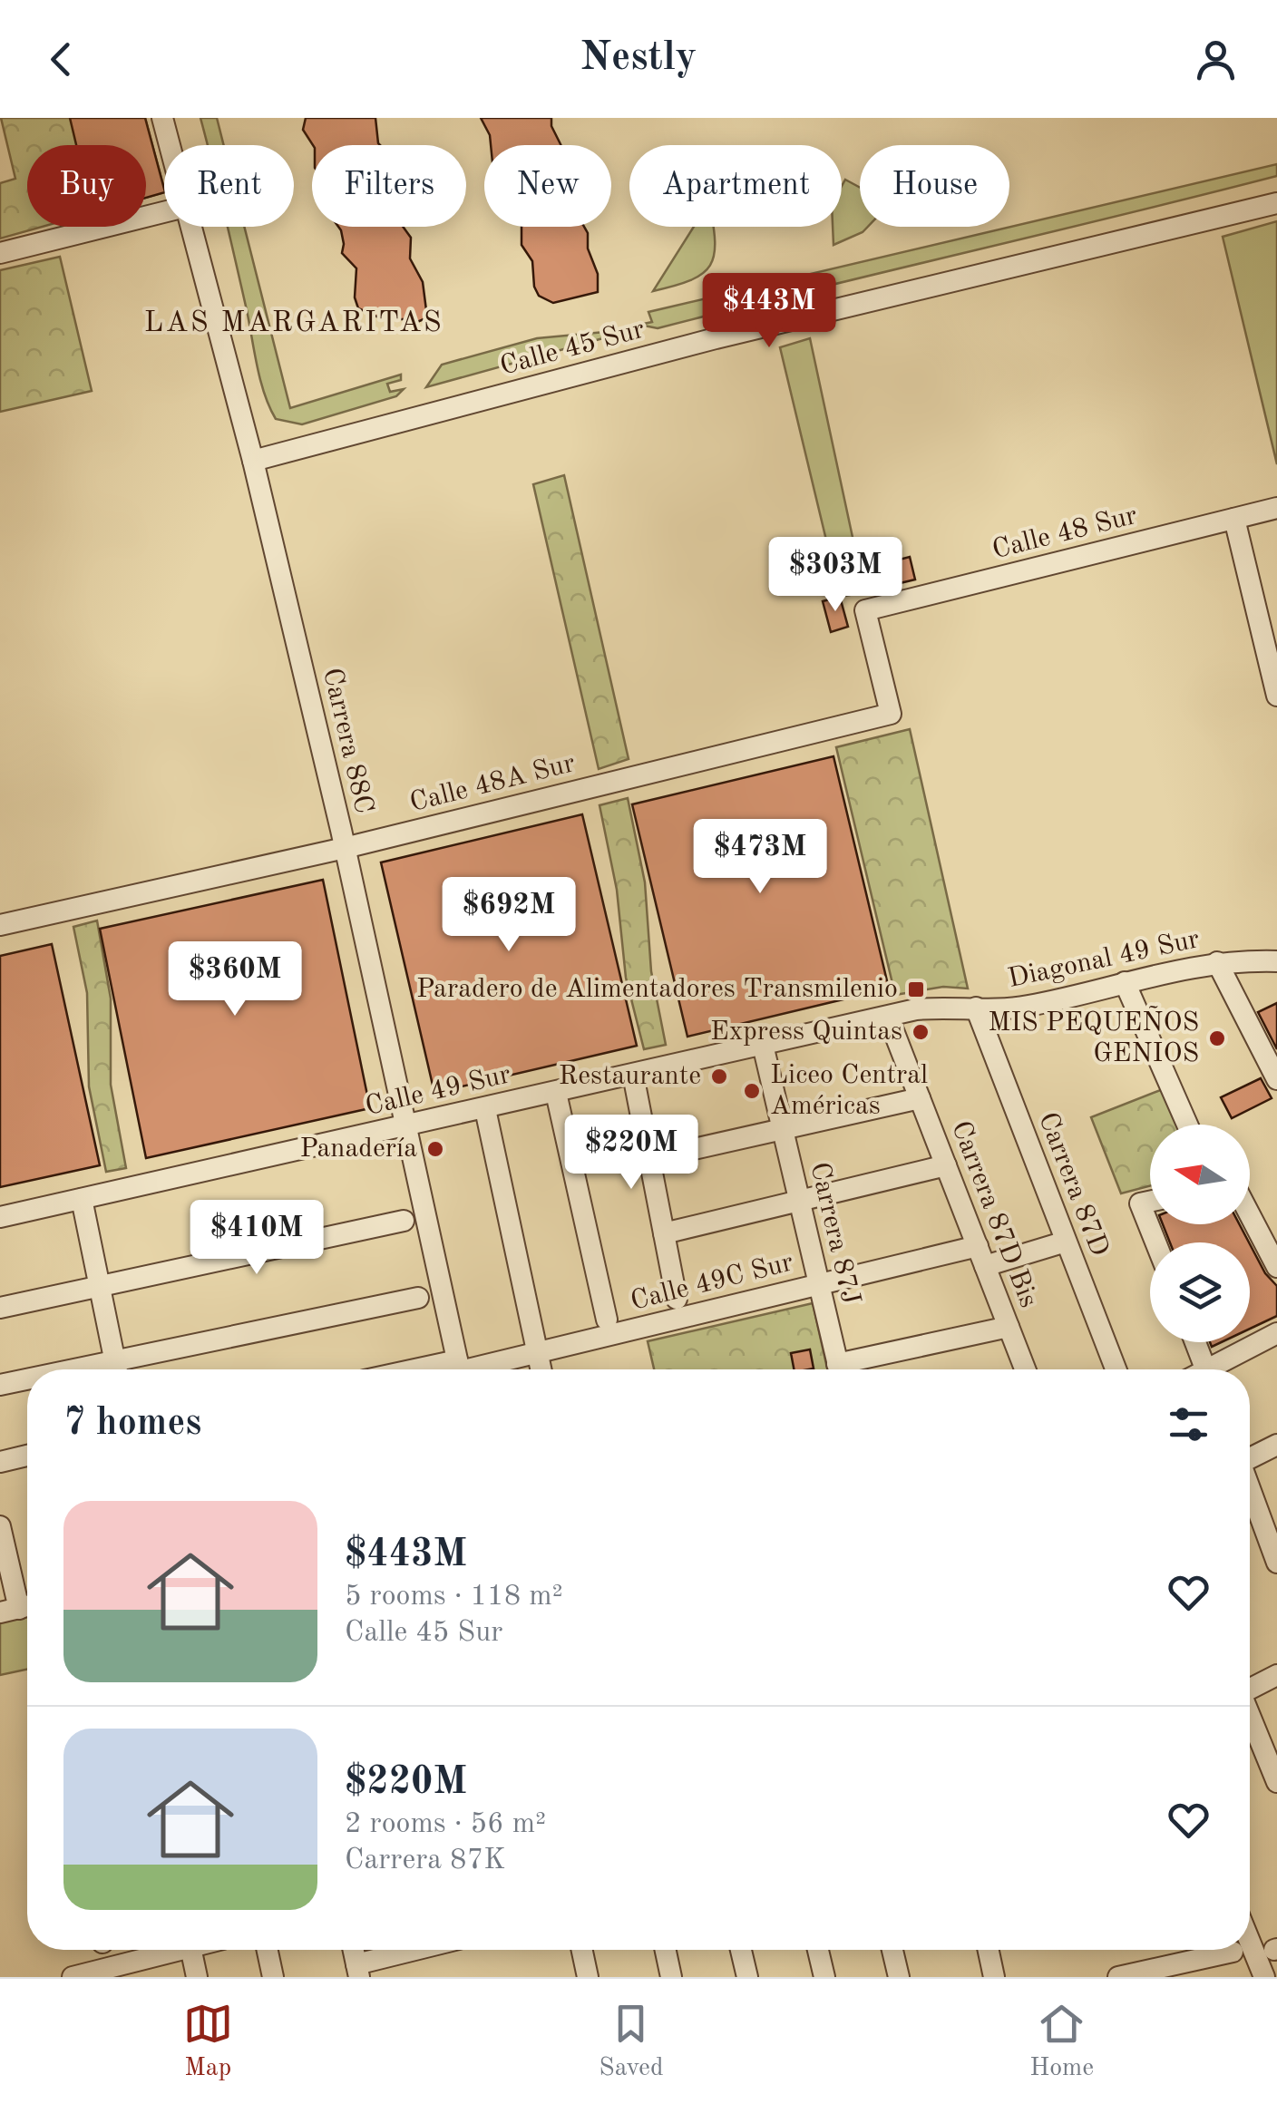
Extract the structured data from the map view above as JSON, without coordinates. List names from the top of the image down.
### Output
{
  "streets": {
    "street": [
      "Calle 45 Sur",
      "Calle 48 Sur",
      "Carrera 88C",
      "Calle 48A Sur",
      "Diagonal 49 Sur",
      "Calle 49 Sur",
      "Carrera 87D",
      "Carrera 87D Bis",
      "Carrera 87J",
      "Calle 49C Sur"
    ]
  },
  "crossings": [
    ["Calle 45 Sur", "Carrera 88C"],
    ["Calle 48 Sur", "Calle 48A Sur"],
    ["Carrera 88C", "Calle 48A Sur"],
    ["Carrera 88C", "Calle 49 Sur"],
    ["Diagonal 49 Sur", "Calle 49 Sur"],
    ["Diagonal 49 Sur", "Carrera 87D"],
    ["Diagonal 49 Sur", "Carrera 87D Bis"],
    ["Calle 49 Sur", "Carrera 87D Bis"],
    ["Calle 49 Sur", "Carrera 87J"],
    ["Carrera 87D", "Calle 49C Sur"],
    ["Carrera 87D Bis", "Calle 49C Sur"],
    ["Carrera 87J", "Calle 49C Sur"]
  ],
  "districts": ["LAS MARGARITAS"],
  "places": {
    "transit": ["Paradero de Alimentadores Transmilenio"],
    "other": [
      "Express Quintas",
      "MIS PEQUEÑOS GENIOS",
      "Restaurante",
      "Liceo Central Américas",
      "Panadería"
    ]
  },
  "north": "left",
  "page": {
    "header": "Nestly",
    "chip": [
      "Buy",
      "Rent",
      "Filters",
      "New",
      "Apartment",
      "House"
    ],
    "price": [
      "$443M",
      "$303M",
      "$473M",
      "$692M",
      "$360M",
      "$220M",
      "$410M"
    ],
    "heading": "7 homes",
    "list": [
      {
        "name": "$443M",
        "note": "5 rooms · 118 m² · Calle 45 Sur"
      },
      {
        "name": "$220M",
        "note": "2 rooms · 56 m² · Carrera 87K"
      }
    ],
    "tabs": ["Map", "Saved", "Home"]
  }
}
